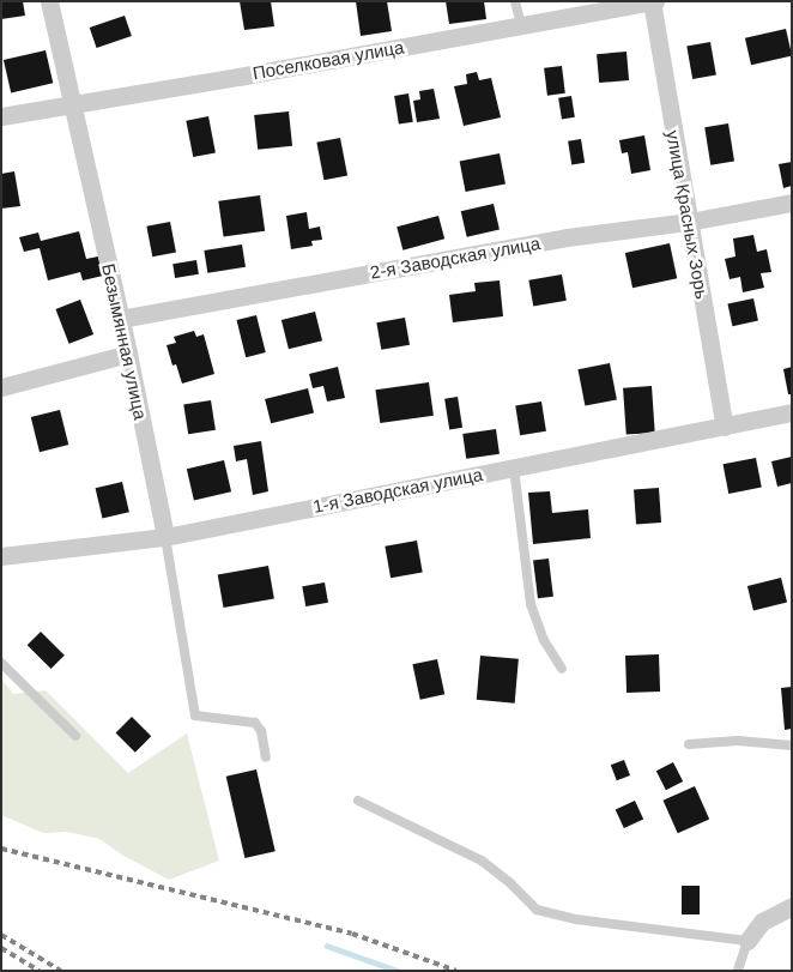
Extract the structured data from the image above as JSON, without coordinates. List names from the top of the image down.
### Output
{
  "streets": {
    "street": [
      "Поселковая улица",
      "улица Красных Зорь",
      "2-я Заводская улица",
      "Безымянная улица",
      "1-я Заводская улица"
    ]
  },
  "crossings": [
    ["Поселковая улица", "улица Красных Зорь"],
    ["Поселковая улица", "Безымянная улица"],
    ["улица Красных Зорь", "2-я Заводская улица"],
    ["улица Красных Зорь", "1-я Заводская улица"],
    ["2-я Заводская улица", "Безымянная улица"],
    ["Безымянная улица", "1-я Заводская улица"]
  ]
}
